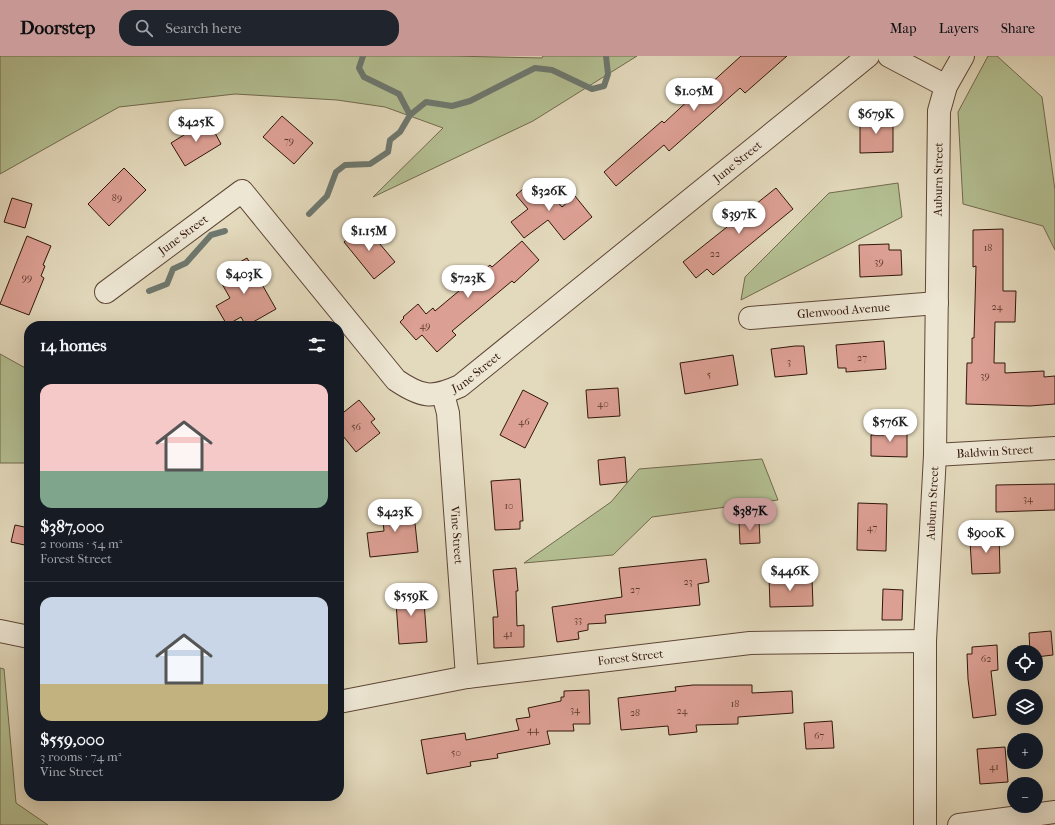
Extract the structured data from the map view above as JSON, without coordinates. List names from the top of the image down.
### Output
{
  "streets": {
    "street": [
      "June Street",
      "Auburn Street",
      "Glenwood Avenue",
      "Baldwin Street",
      "Vine Street",
      "Forest Street"
    ]
  },
  "crossings": [
    ["June Street", "Vine Street"],
    ["Auburn Street", "Glenwood Avenue"],
    ["Auburn Street", "Baldwin Street"],
    ["Auburn Street", "Forest Street"],
    ["Vine Street", "Forest Street"]
  ],
  "house_numbers": [
    "79",
    "89",
    "18",
    "22",
    "39",
    "99",
    "24",
    "49",
    "27",
    "3",
    "5",
    "39",
    "40",
    "46",
    "56",
    "34",
    "10",
    "47",
    "23",
    "27",
    "33",
    "41",
    "62",
    "18",
    "34",
    "24",
    "28",
    "44",
    "67",
    "50",
    "41"
  ],
  "page": {
    "header": "Doorstep",
    "search": "Search here",
    "nav": ["Map", "Layers", "Share"],
    "price": [
      "$1.05M",
      "$679K",
      "$425K",
      "$326K",
      "$397K",
      "$1.15M",
      "$403K",
      "$723K",
      "$576K",
      "$387K",
      "$423K",
      "$900K",
      "$446K",
      "$559K"
    ],
    "heading": "14 homes",
    "list": [
      {
        "name": "$387,000",
        "note": "2 rooms · 54 m² · Forest Street"
      },
      {
        "name": "$559,000",
        "note": "3 rooms · 74 m² · Vine Street"
      }
    ],
    "map_buttons": ["+", "−"]
  }
}
